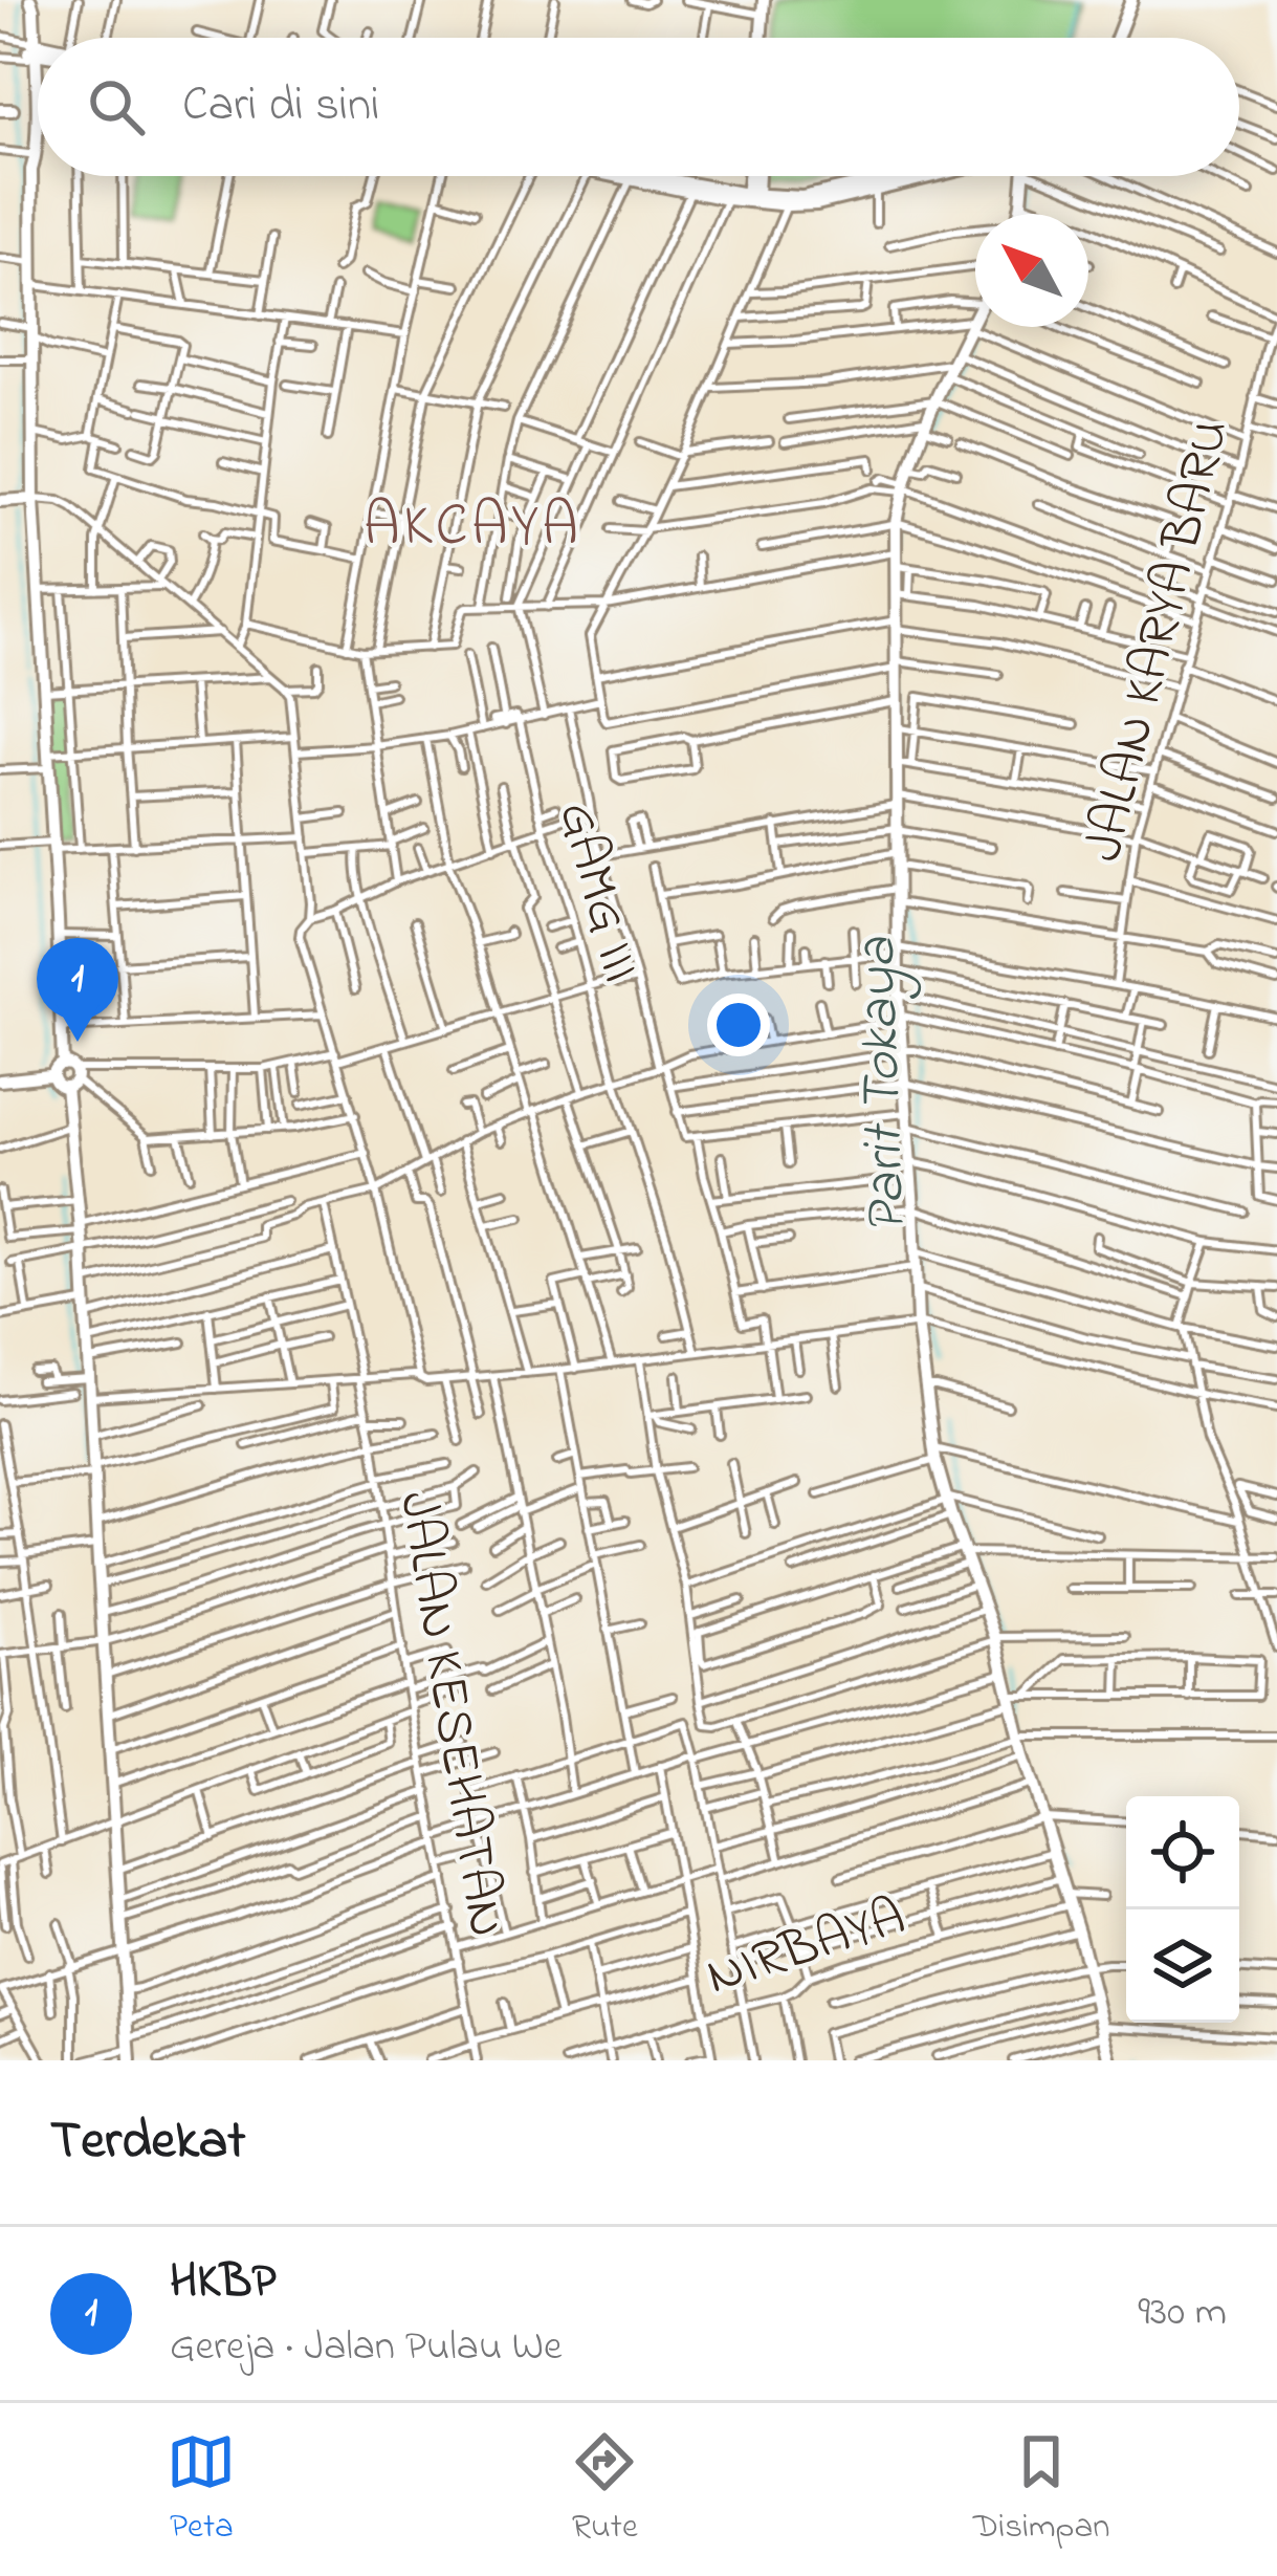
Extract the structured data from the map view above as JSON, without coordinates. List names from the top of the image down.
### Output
{
  "streets": {
    "street": [
      "JALAN KARYA BARU",
      "GAMG III",
      "JALAN KESEHATAN",
      "NIRBAYA"
    ]
  },
  "districts": ["AKCAYA"],
  "water": ["Parit Tokaya"],
  "north": "top left",
  "page": {
    "search": "Cari di sini",
    "pins": "1",
    "heading": "Terdekat",
    "list": [
      {
        "mark": "1",
        "name": "HKBP",
        "note": "Gereja · Jalan Pulau We",
        "value": "930 m"
      }
    ],
    "nav": ["Peta", "Rute", "Disimpan"]
  }
}
